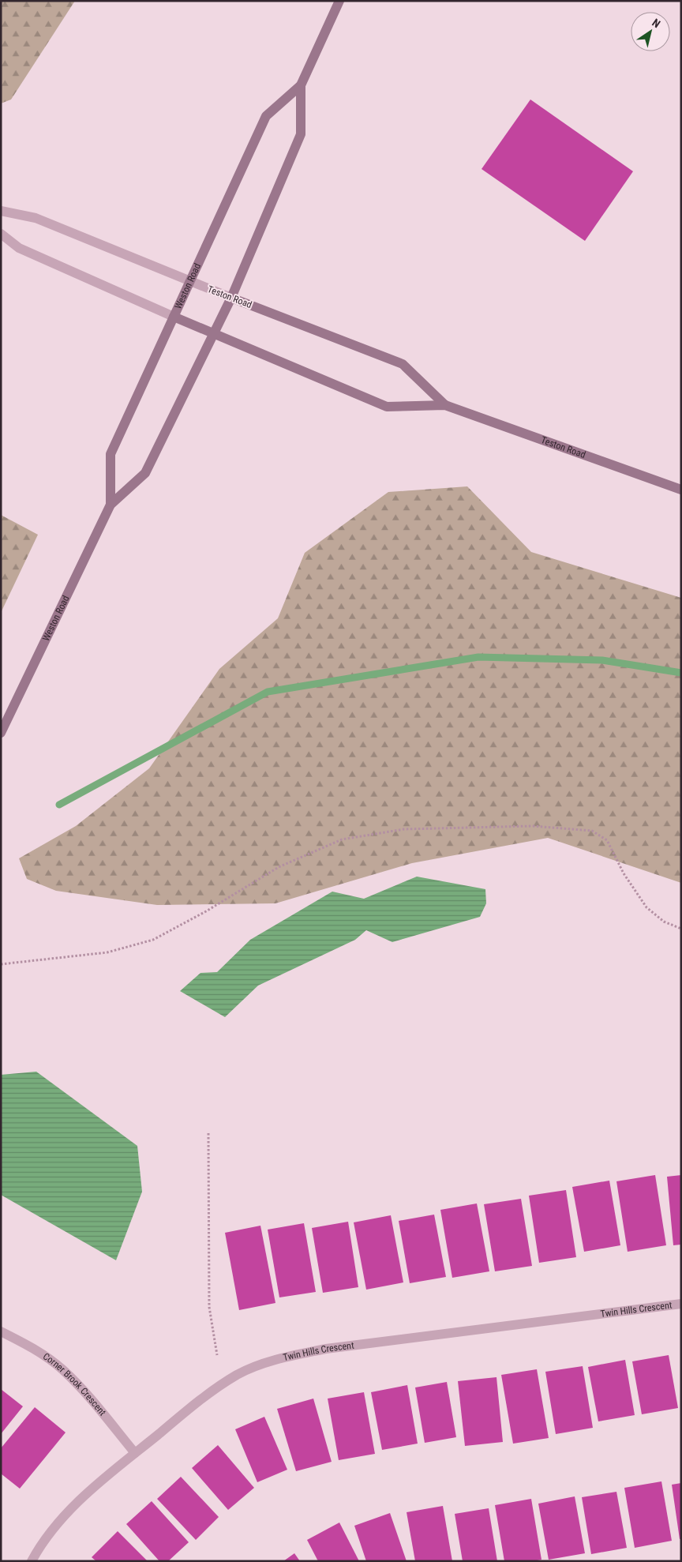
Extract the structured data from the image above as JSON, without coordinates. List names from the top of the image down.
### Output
{
  "streets": {
    "main road": ["Weston Road", "Teston Road"],
    "street": ["Twin Hills Crescent", "Corner Brook Crescent"]
  },
  "crossings": [
    ["Weston Road", "Teston Road"],
    ["Twin Hills Crescent", "Corner Brook Crescent"]
  ],
  "north": "top right"
}
